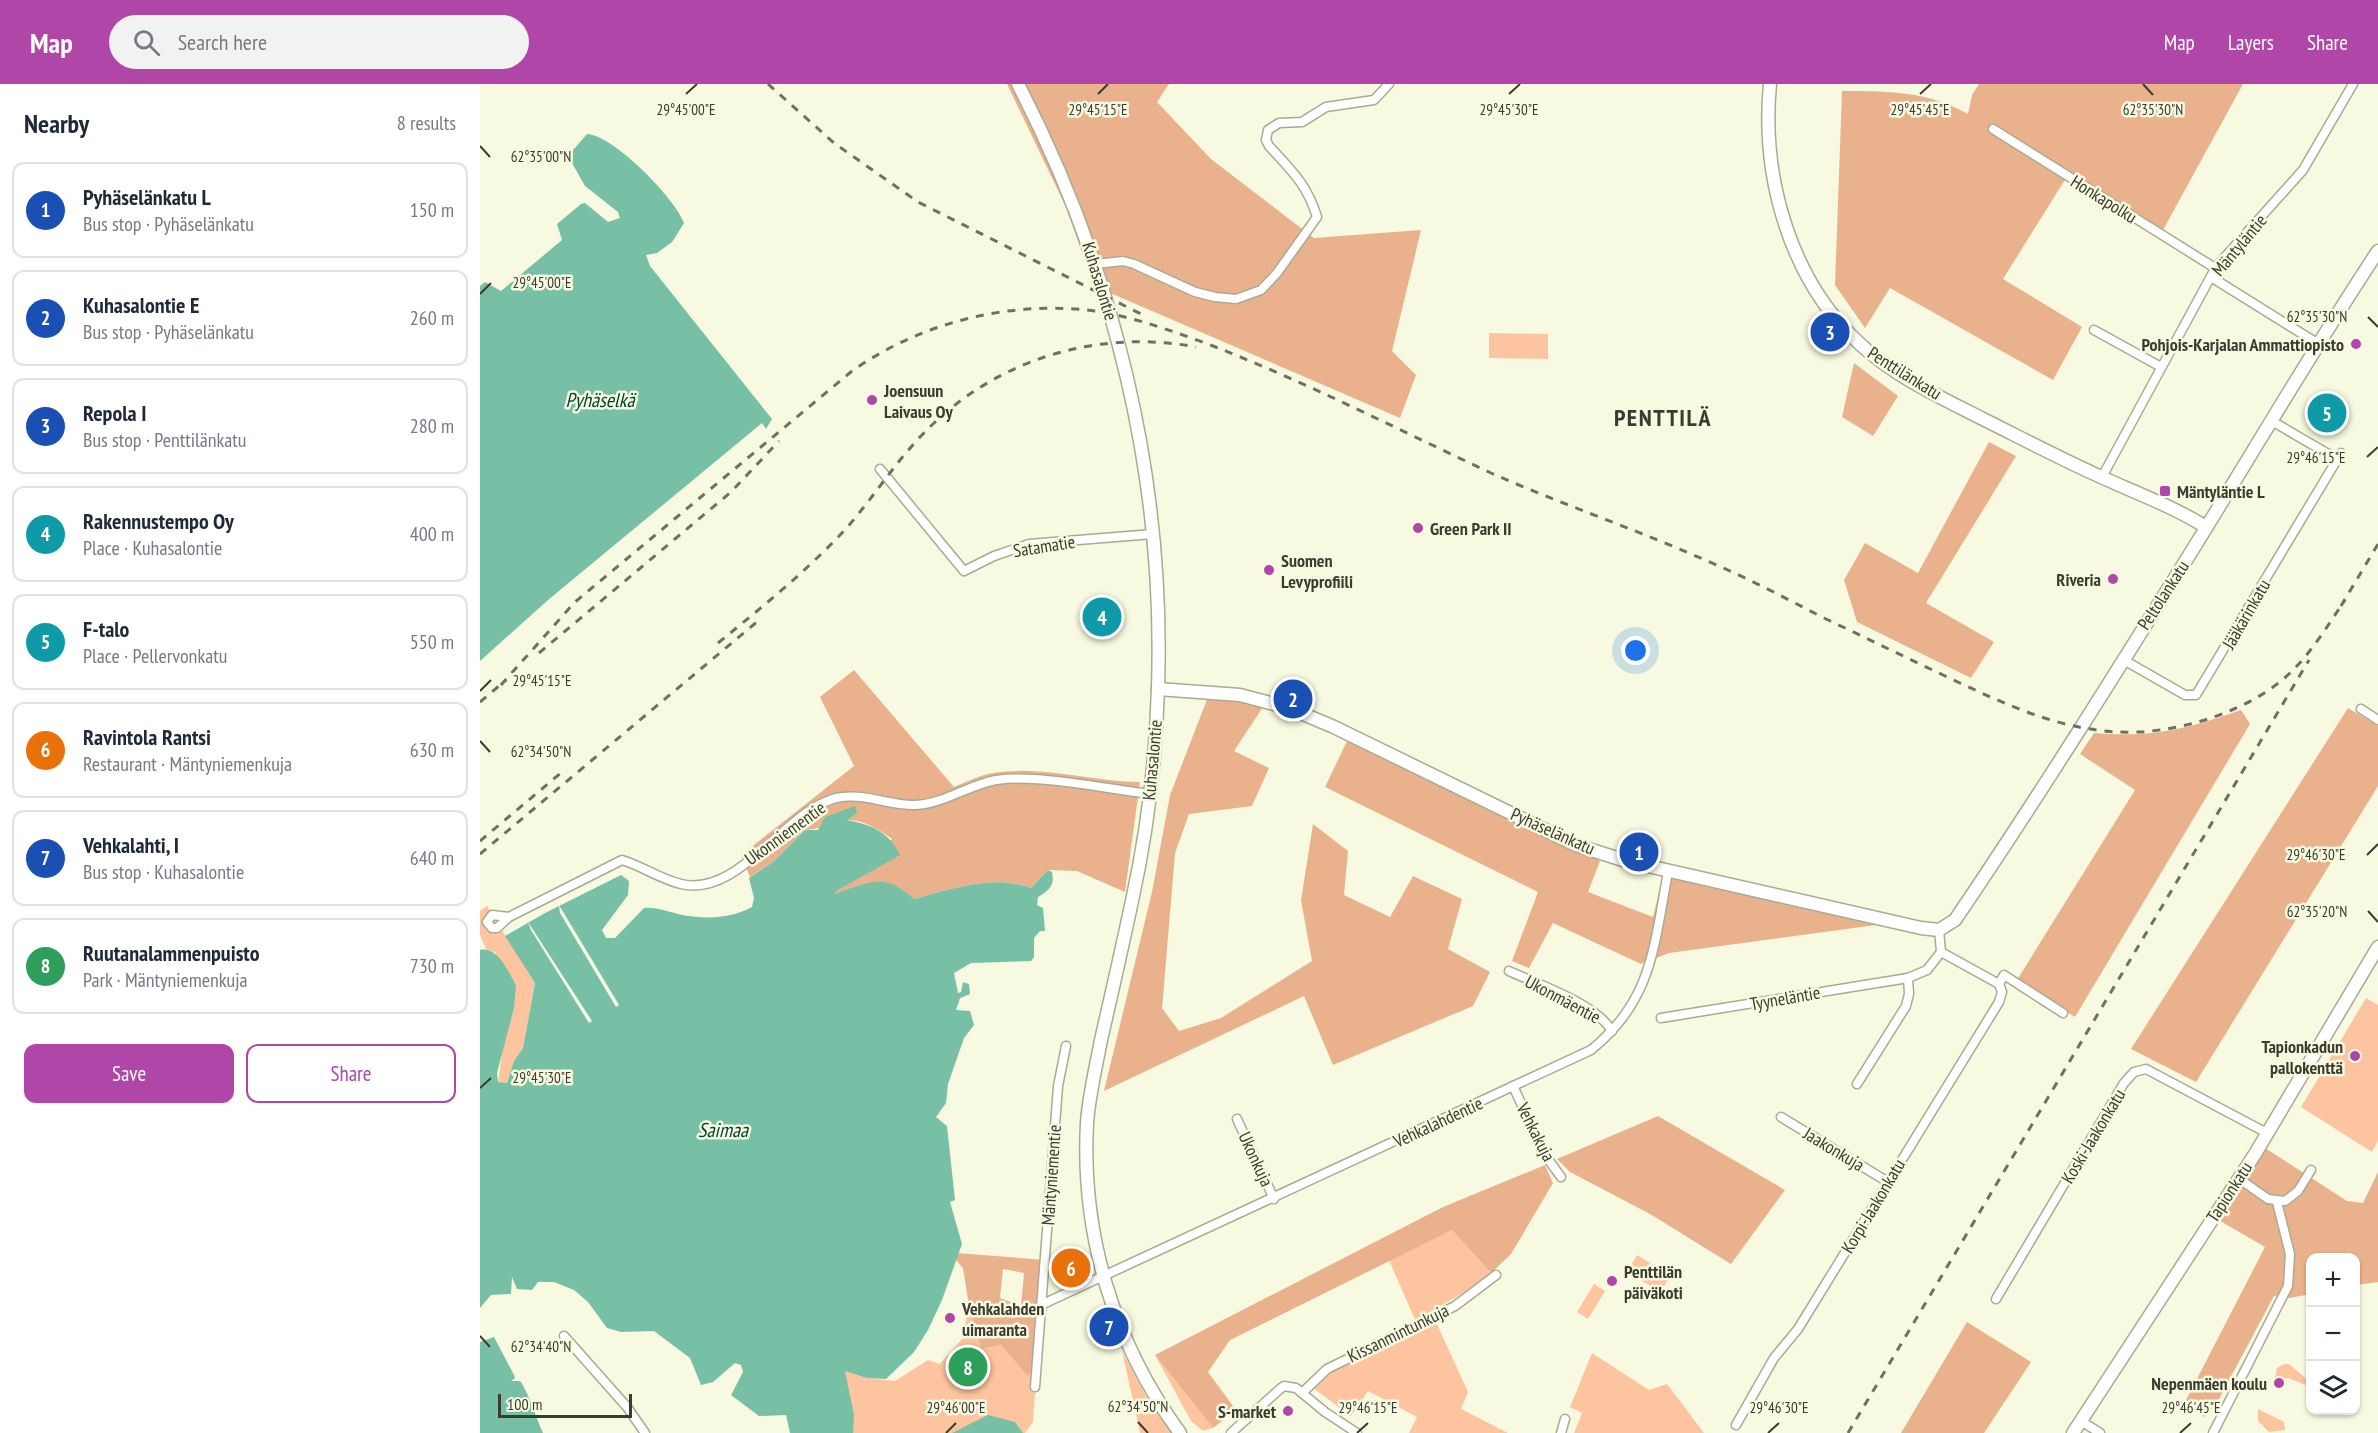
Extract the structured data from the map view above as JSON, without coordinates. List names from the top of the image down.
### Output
{
  "streets": {
    "street": [
      "Honkapolku",
      "Mäntyläntie",
      "Kuhasalontie",
      "Penttilänkatu",
      "Satamatie",
      "Peltolankatu",
      "Jääkärinkatu",
      "Pyhäselänkatu",
      "Ukonniementie",
      "Tyyneläntie",
      "Ukonmäentie",
      "Vehkalahdentie",
      "Vehkakuja",
      "Koski-Jaakonkatu",
      "Jaakonkuja",
      "Ukonkuja",
      "Mäntyniementie",
      "Tapionkatu",
      "Korpi-Jaakonkatu",
      "Kissanmintunkuja"
    ]
  },
  "crossings": [
    ["Honkapolku", "Mäntyläntie"],
    ["Mäntyläntie", "Penttilänkatu"],
    ["Kuhasalontie", "Satamatie"],
    ["Kuhasalontie", "Pyhäselänkatu"],
    ["Kuhasalontie", "Ukonniementie"],
    ["Kuhasalontie", "Vehkalahdentie"],
    ["Penttilänkatu", "Peltolankatu"],
    ["Peltolankatu", "Jääkärinkatu"],
    ["Peltolankatu", "Pyhäselänkatu"],
    ["Pyhäselänkatu", "Vehkalahdentie"],
    ["Ukonmäentie", "Vehkalahdentie"],
    ["Vehkalahdentie", "Vehkakuja"],
    ["Vehkalahdentie", "Ukonkuja"],
    ["Vehkalahdentie", "Mäntyniementie"],
    ["Koski-Jaakonkatu", "Tapionkatu"],
    ["Jaakonkuja", "Korpi-Jaakonkatu"]
  ],
  "districts": ["PENTTILÄ"],
  "water": ["Pyhäselkä", "Saimaa"],
  "places": {
    "other": [
      "Pohjois-Karjalan Ammattiopisto",
      "Joensuun Laivaus Oy",
      "Green Park II",
      "Suomen Levyprofiili",
      "Riveria",
      "Tapionkadun pallokenttä",
      "Penttilän päiväkoti",
      "Vehkalahden uimaranta",
      "Nepenmäen koulu",
      "S-market"
    ],
    "transit": ["Mäntyläntie L"]
  },
  "scale_bar": "100 m",
  "page": {
    "header": "Map",
    "search": "Search here",
    "nav": ["Map", "Layers", "Share"],
    "heading": ["Nearby", "8 results"],
    "list": [
      {
        "mark": "1",
        "name": "Pyhäselänkatu L",
        "note": "Bus stop · Pyhäselänkatu",
        "value": "150 m"
      },
      {
        "mark": "2",
        "name": "Kuhasalontie E",
        "note": "Bus stop · Pyhäselänkatu",
        "value": "260 m"
      },
      {
        "mark": "3",
        "name": "Repola I",
        "note": "Bus stop · Penttilänkatu",
        "value": "280 m"
      },
      {
        "mark": "4",
        "name": "Rakennustempo Oy",
        "note": "Place · Kuhasalontie",
        "value": "400 m"
      },
      {
        "mark": "5",
        "name": "F-talo",
        "note": "Place · Pellervonkatu",
        "value": "550 m"
      },
      {
        "mark": "6",
        "name": "Ravintola Rantsi",
        "note": "Restaurant · Mäntyniemenkuja",
        "value": "630 m"
      },
      {
        "mark": "7",
        "name": "Vehkalahti, I",
        "note": "Bus stop · Kuhasalontie",
        "value": "640 m"
      },
      {
        "mark": "8",
        "name": "Ruutanalammenpuisto",
        "note": "Park · Mäntyniemenkuja",
        "value": "730 m"
      }
    ],
    "pins": [
      "3",
      "5",
      "4",
      "2",
      "1",
      "6",
      "7",
      "8"
    ],
    "buttons": ["Save", "Share"],
    "map_buttons": ["+", "−"],
    "scale": "100 m"
  },
  "coordinates": [
    "29°45'00\"E",
    "29°45'15\"E",
    "29°45'30\"E",
    "29°45'45\"E",
    "62°35'30\"N",
    "62°35'00\"N",
    "29°46'15\"E",
    "62°34'50\"N",
    "29°46'30\"E",
    "62°35'20\"N",
    "62°34'40\"N",
    "29°46'00\"E",
    "29°46'45\"E"
  ]
}
